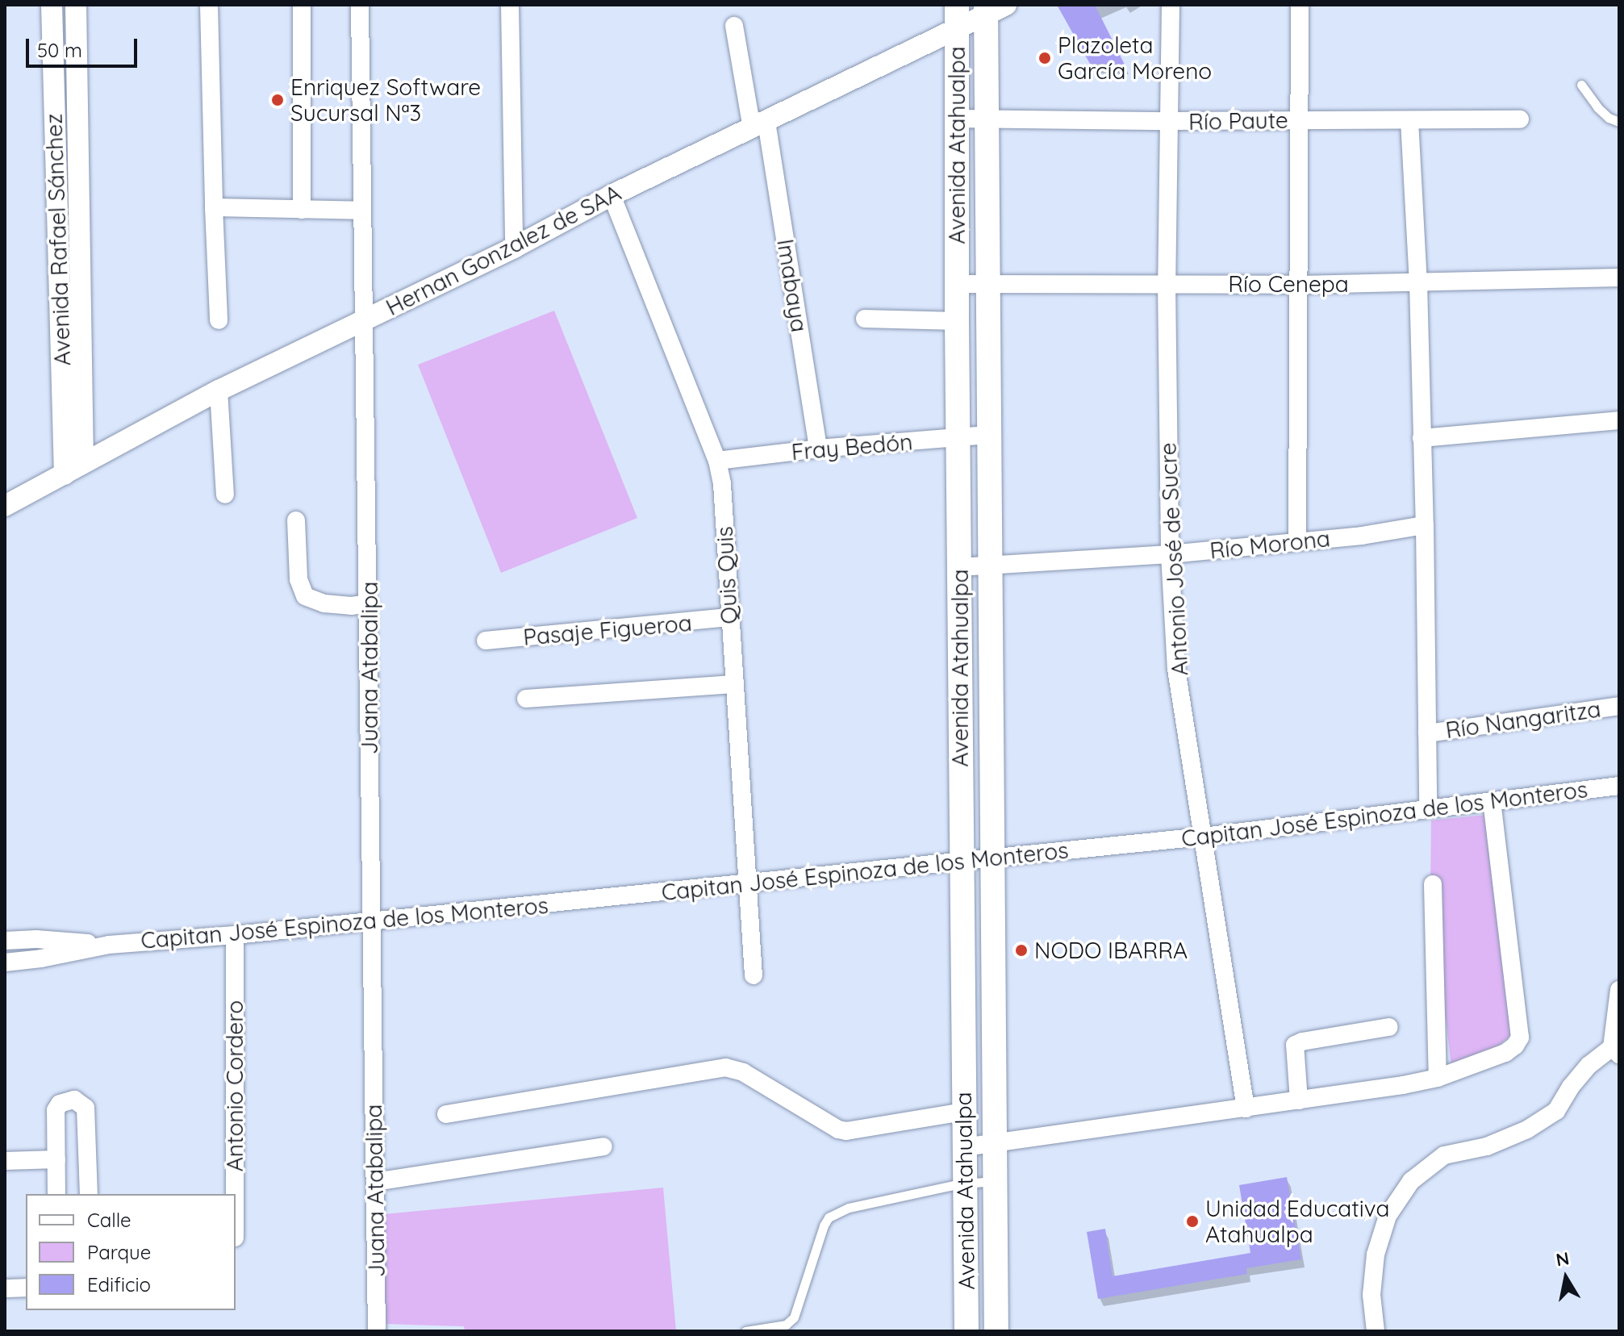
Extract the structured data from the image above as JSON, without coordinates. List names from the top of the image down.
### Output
{
  "streets": {
    "main road": ["Avenida Atahualpa"],
    "street": [
      "Río Paute",
      "Avenida Rafael Sánchez",
      "Hernan Gonzalez de SAA",
      "Río Cenepa",
      "Imabaya",
      "Fray Bedón",
      "Río Morona",
      "Antonio José de Sucre",
      "Quis Quis",
      "Pasaje Figueroa",
      "Juana Atabalipa",
      "Río Nangaritza",
      "Capitan José Espinoza de los Monteros",
      "Antonio Cordero"
    ]
  },
  "crossings": [
    ["Río Paute", "Avenida Atahualpa"],
    ["Río Paute", "Antonio José de Sucre"],
    ["Avenida Atahualpa", "Hernan Gonzalez de SAA"],
    ["Avenida Atahualpa", "Río Cenepa"],
    ["Avenida Atahualpa", "Fray Bedón"],
    ["Avenida Atahualpa", "Río Morona"],
    ["Avenida Atahualpa", "Capitan José Espinoza de los Monteros"],
    ["Avenida Rafael Sánchez", "Hernan Gonzalez de SAA"],
    ["Hernan Gonzalez de SAA", "Imabaya"],
    ["Hernan Gonzalez de SAA", "Quis Quis"],
    ["Hernan Gonzalez de SAA", "Juana Atabalipa"],
    ["Río Cenepa", "Antonio José de Sucre"],
    ["Imabaya", "Fray Bedón"],
    ["Fray Bedón", "Quis Quis"],
    ["Río Morona", "Antonio José de Sucre"],
    ["Antonio José de Sucre", "Capitan José Espinoza de los Monteros"],
    ["Quis Quis", "Pasaje Figueroa"],
    ["Quis Quis", "Capitan José Espinoza de los Monteros"],
    ["Juana Atabalipa", "Capitan José Espinoza de los Monteros"],
    ["Capitan José Espinoza de los Monteros", "Antonio Cordero"]
  ],
  "places": [
    "Plazoleta García Moreno",
    "Enriquez Software Sucursal Nª3",
    "NODO IBARRA",
    "Unidad Educativa Atahualpa"
  ],
  "legend": ["Calle", "Parque", "Edificio"],
  "scale_bar": "50 m",
  "north": "top"
}
